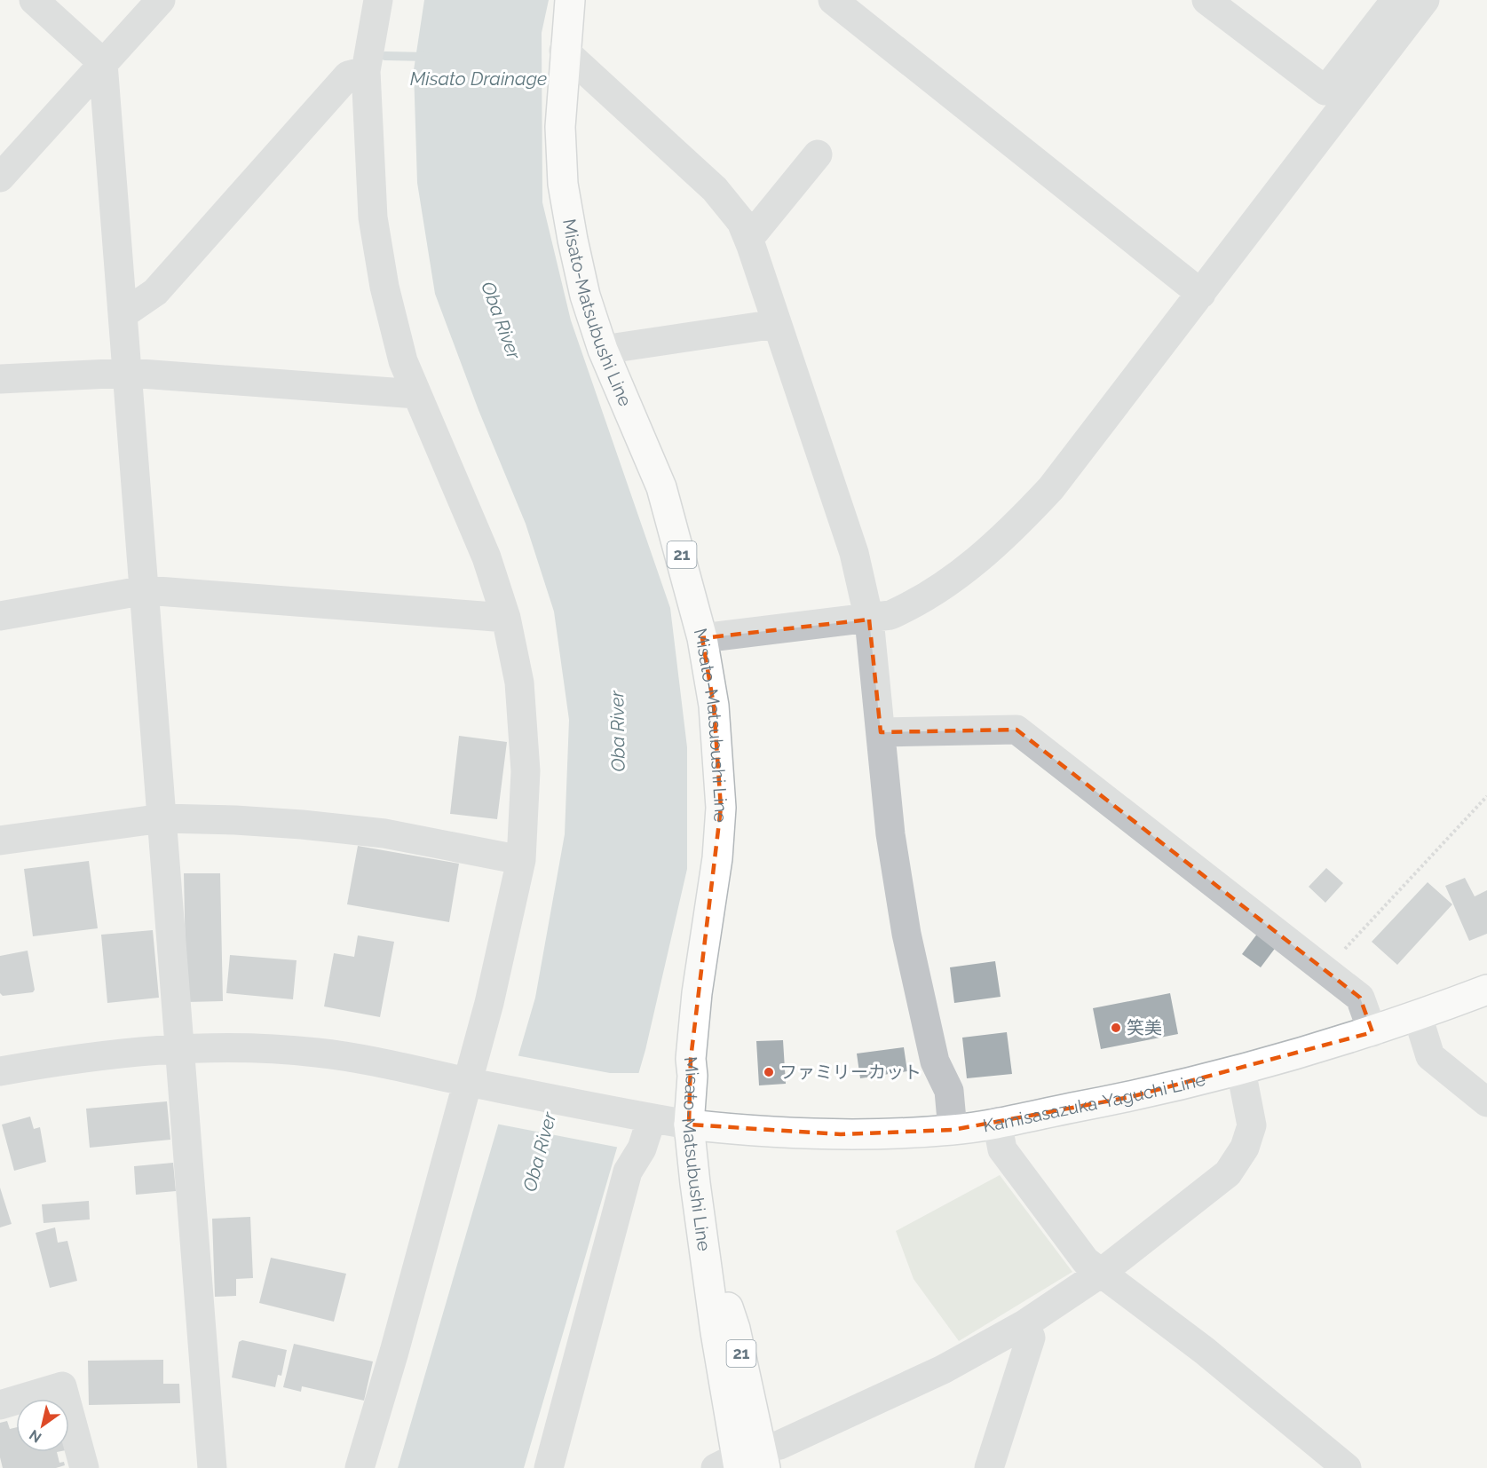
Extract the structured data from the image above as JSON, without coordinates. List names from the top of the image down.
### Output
{
  "streets": {
    "main road": ["Misato-Matsubushi Line", "21", "Kamisasazuka-Yaguchi Line"]
  },
  "crossings": [
    ["Misato-Matsubushi Line", "Kamisasazuka-Yaguchi Line"]
  ],
  "water": ["Misato Drainage", "Oba River"],
  "places": ["笑美", "ファミリーカット"],
  "north": "bottom left"
}
